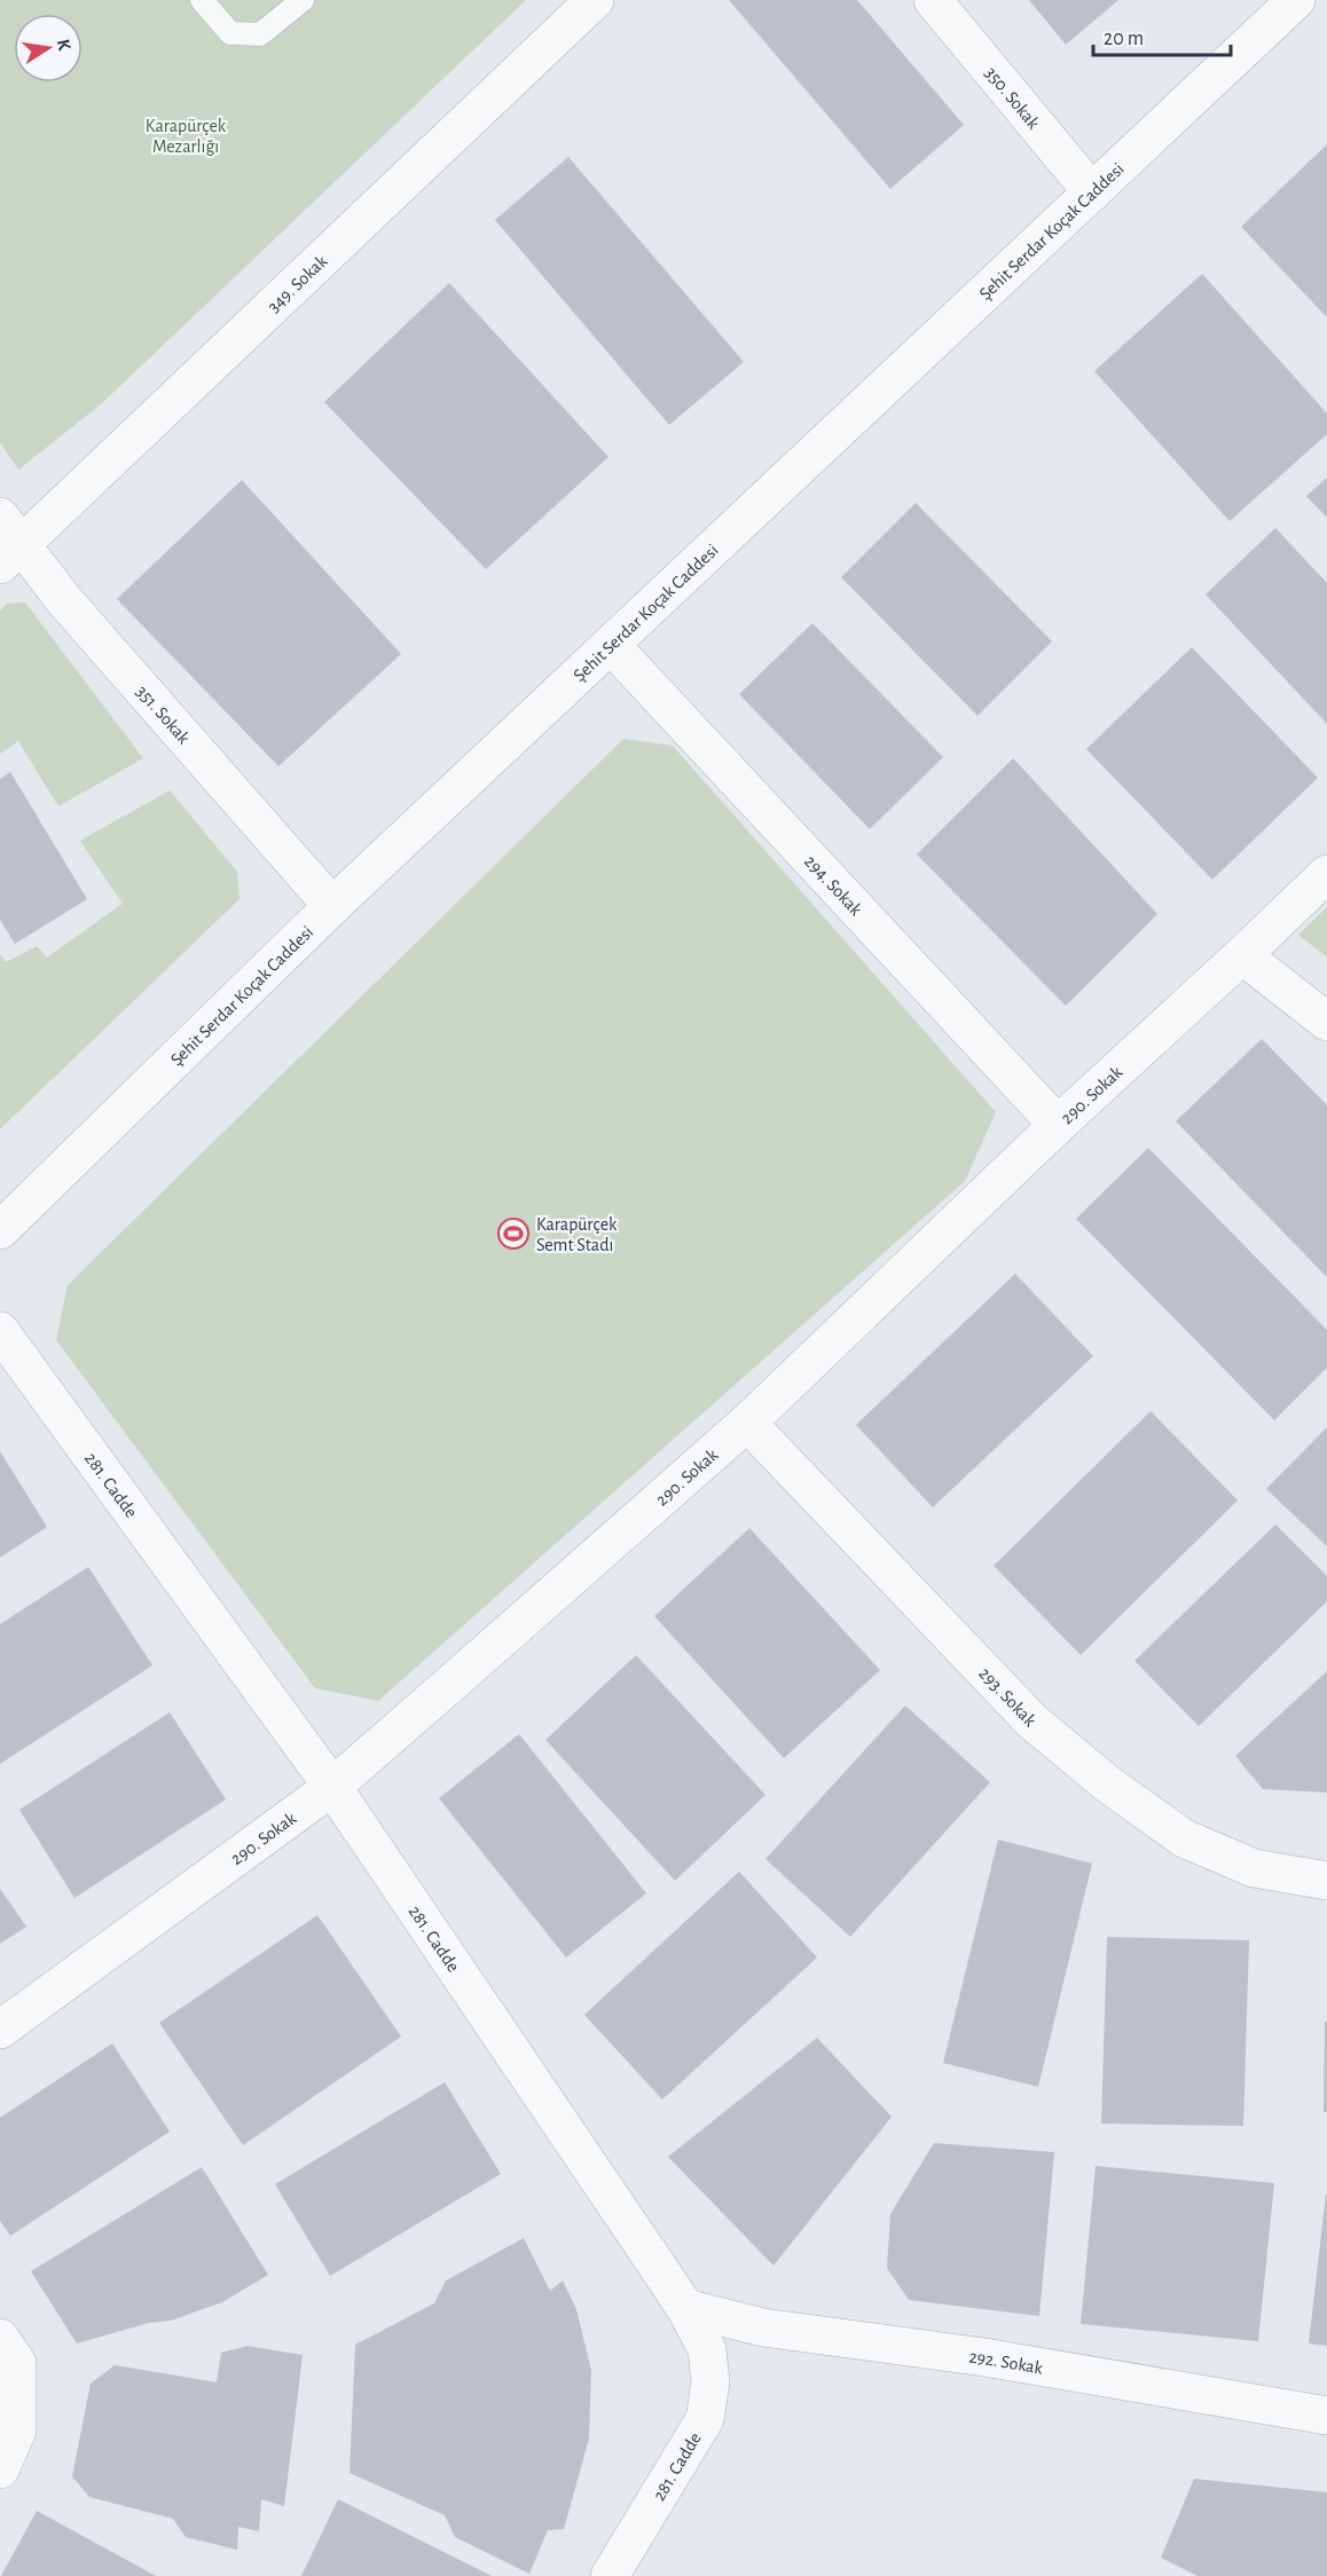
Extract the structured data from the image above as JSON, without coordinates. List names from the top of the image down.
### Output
{
  "streets": {
    "street": [
      "350. Sokak",
      "Şehit Serdar Koçak Caddesi",
      "349. Sokak",
      "351. Sokak",
      "294. Sokak",
      "290. Sokak",
      "281. Cadde",
      "293. Sokak",
      "292. Sokak"
    ]
  },
  "crossings": [
    ["350. Sokak", "Şehit Serdar Koçak Caddesi"],
    ["Şehit Serdar Koçak Caddesi", "351. Sokak"],
    ["Şehit Serdar Koçak Caddesi", "294. Sokak"],
    ["349. Sokak", "351. Sokak"],
    ["294. Sokak", "290. Sokak"],
    ["290. Sokak", "281. Cadde"],
    ["290. Sokak", "293. Sokak"],
    ["281. Cadde", "292. Sokak"]
  ],
  "parks": ["Karapürçek Mezarlığı"],
  "places": {
    "sports": ["Karapürçek Semt Stadı"]
  },
  "scale_bar": "20 m",
  "north": "right"
}
